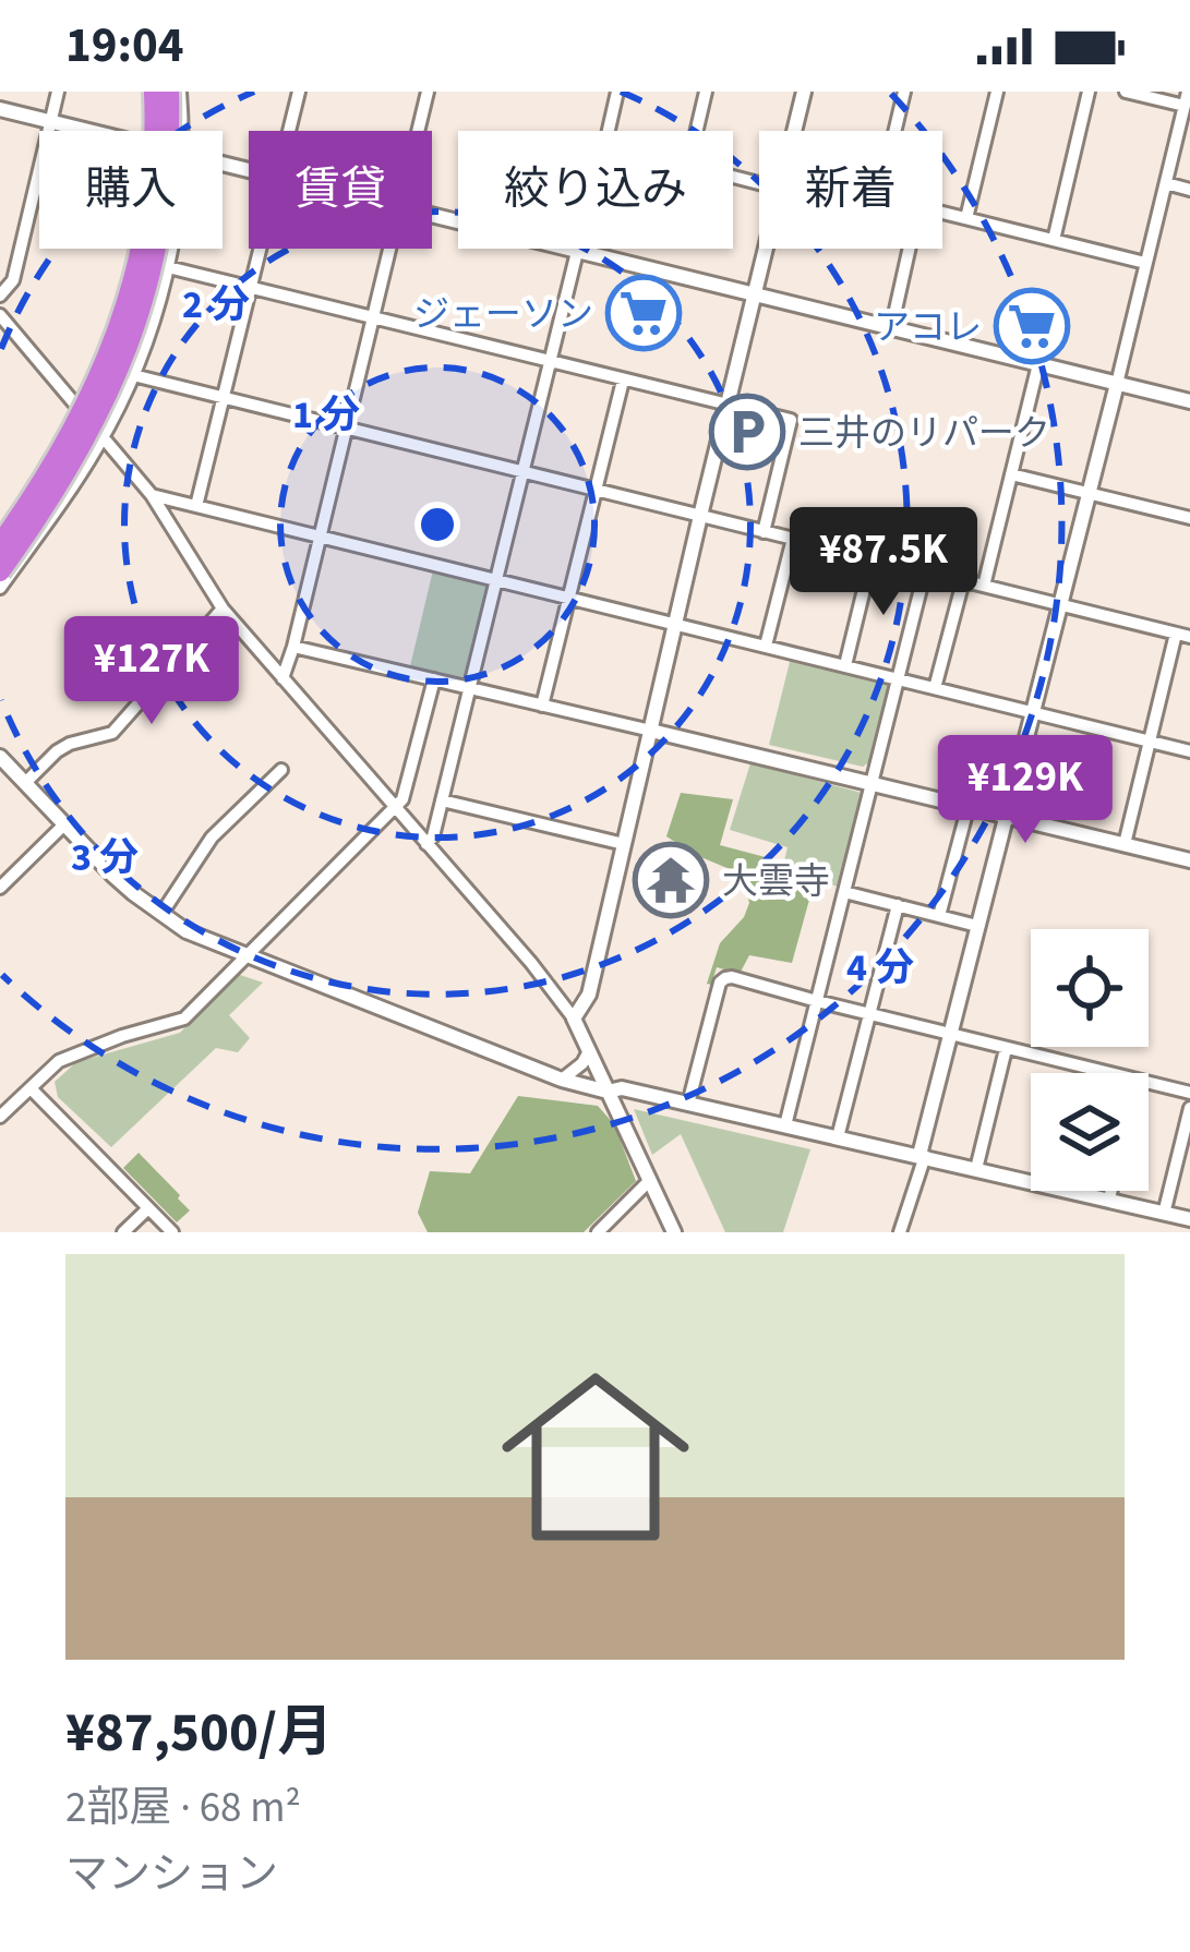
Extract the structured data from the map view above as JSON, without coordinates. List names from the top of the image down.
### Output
{
  "places": {
    "supermarket": ["ジェーソン", "アコレ"],
    "parking": ["三井のリパーク"],
    "temple": ["大雲寺"]
  },
  "page": {
    "status": "19:04",
    "chip": [
      "購入",
      "賃貸",
      "絞り込み",
      "新着"
    ],
    "price": ["¥87.5K", "¥127K", "¥129K"],
    "list": [
      {
        "name": "¥87,500/月",
        "note": "2部屋 · 68 m² · マンション"
      }
    ]
  },
  "rings": [
    "2 分",
    "1 分",
    "3 分",
    "4 分"
  ]
}
